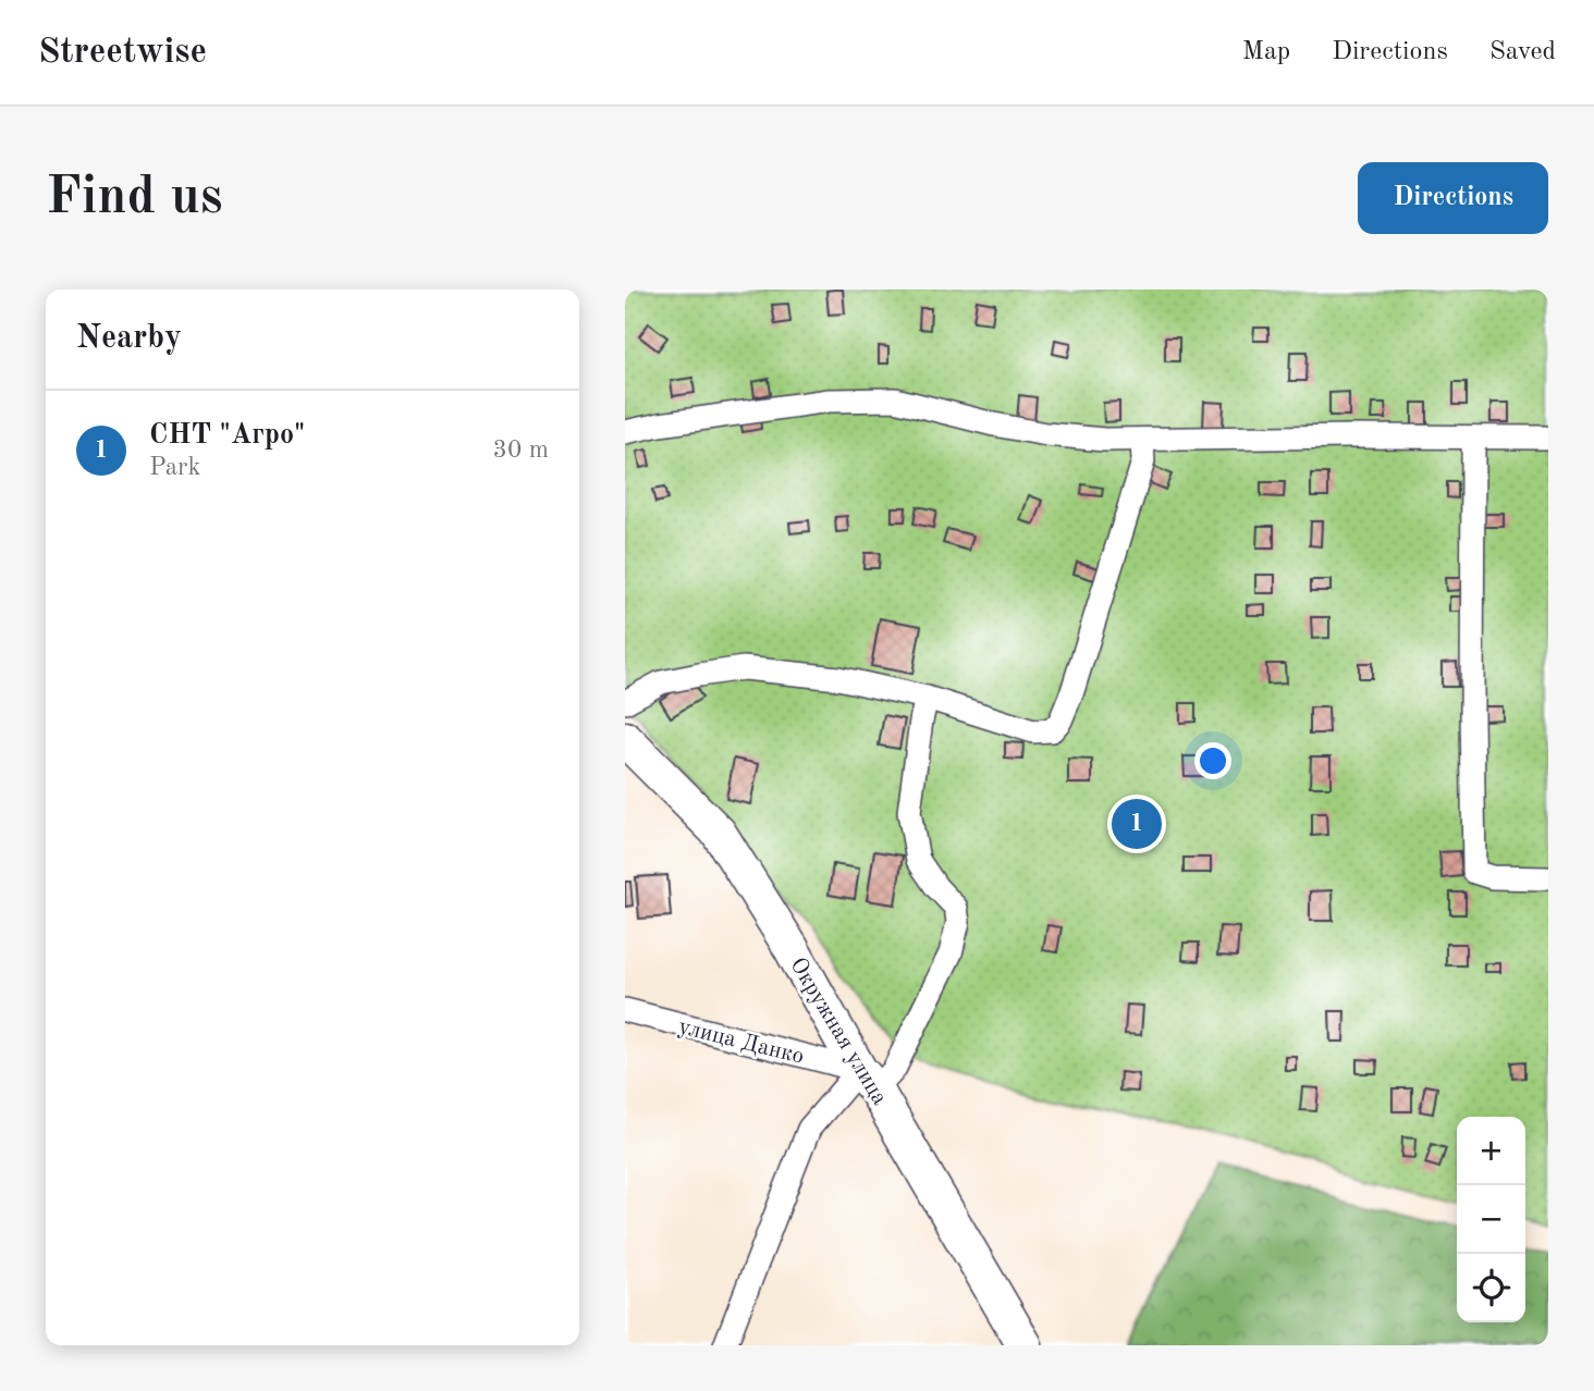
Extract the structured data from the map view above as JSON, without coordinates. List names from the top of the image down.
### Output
{
  "streets": {
    "street": ["Окружная улица", "улица Данко"]
  },
  "crossings": [
    ["Окружная улица", "улица Данко"]
  ],
  "page": {
    "header": "Streetwise",
    "nav": ["Map", "Directions", "Saved"],
    "buttons": "Directions",
    "title": "Find us",
    "heading": "Nearby",
    "list": [
      {
        "mark": "1",
        "name": "СНТ \"Агро\"",
        "note": "Park",
        "value": "30 m"
      }
    ],
    "pins": "1",
    "map_buttons": ["+", "−"]
  }
}
